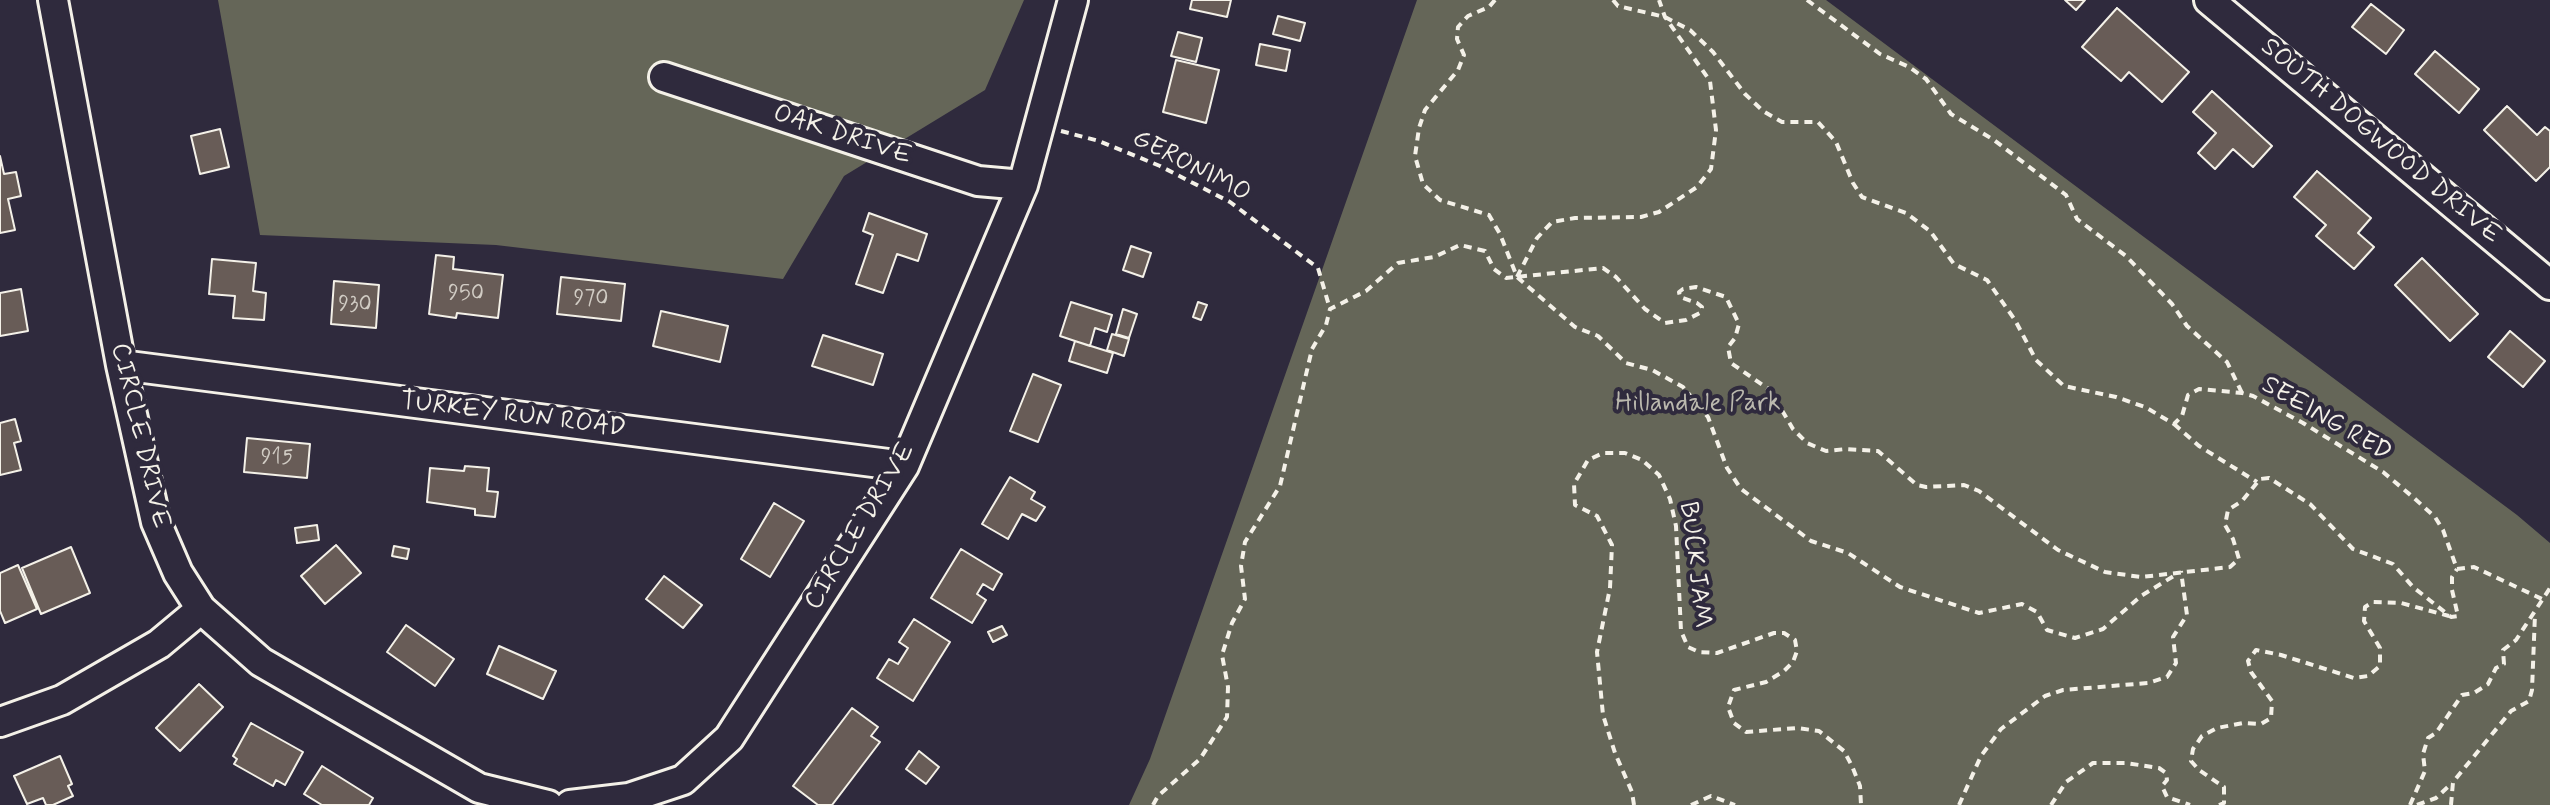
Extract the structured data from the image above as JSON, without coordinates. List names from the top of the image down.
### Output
{
  "streets": {
    "street": [
      "OAK DRIVE",
      "SOUTH DOGWOOD DRIVE",
      "TURKEY RUN ROAD",
      "CIRCLE DRIVE"
    ],
    "path": ["GERONIMO", "SEEING RED", "BUCK JAM"]
  },
  "crossings": [
    ["OAK DRIVE", "CIRCLE DRIVE"],
    ["GERONIMO", "CIRCLE DRIVE"],
    ["TURKEY RUN ROAD", "CIRCLE DRIVE"]
  ],
  "parks": ["Hillandale Park"],
  "house_numbers": [
    "950",
    "970",
    "930",
    "915"
  ]
}
